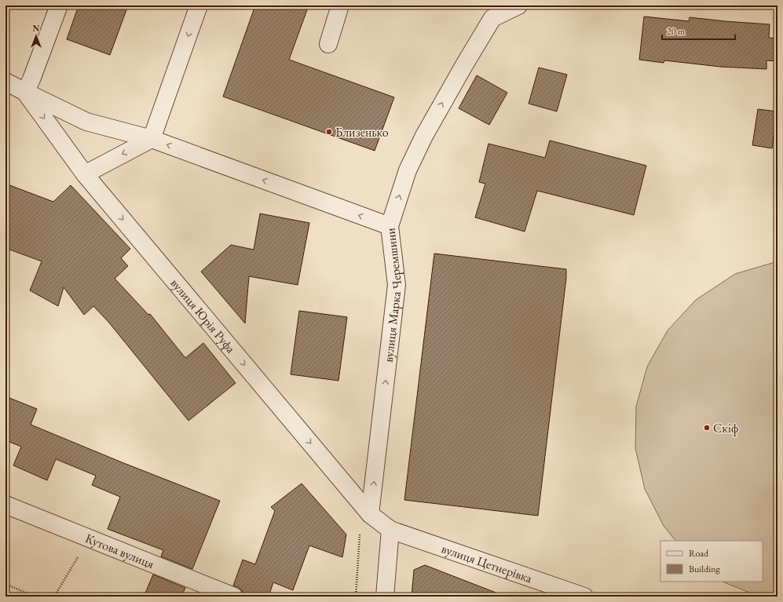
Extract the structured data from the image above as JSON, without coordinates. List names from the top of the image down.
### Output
{
  "streets": {
    "street": [
      "вулиця Марка Черемшини",
      "вулиця Юрія Руфа",
      "Кутова вулиця",
      "вулиця Цетнерівка"
    ]
  },
  "crossings": [
    ["вулиця Марка Черемшини", "вулиця Юрія Руфа"]
  ],
  "one_way": ["вулиця Марка Черемшини", "вулиця Юрія Руфа"],
  "places": ["Близенько", "Скіф"],
  "legend": ["Road", "Building"],
  "scale_bar": "20 m",
  "north": "top"
}
